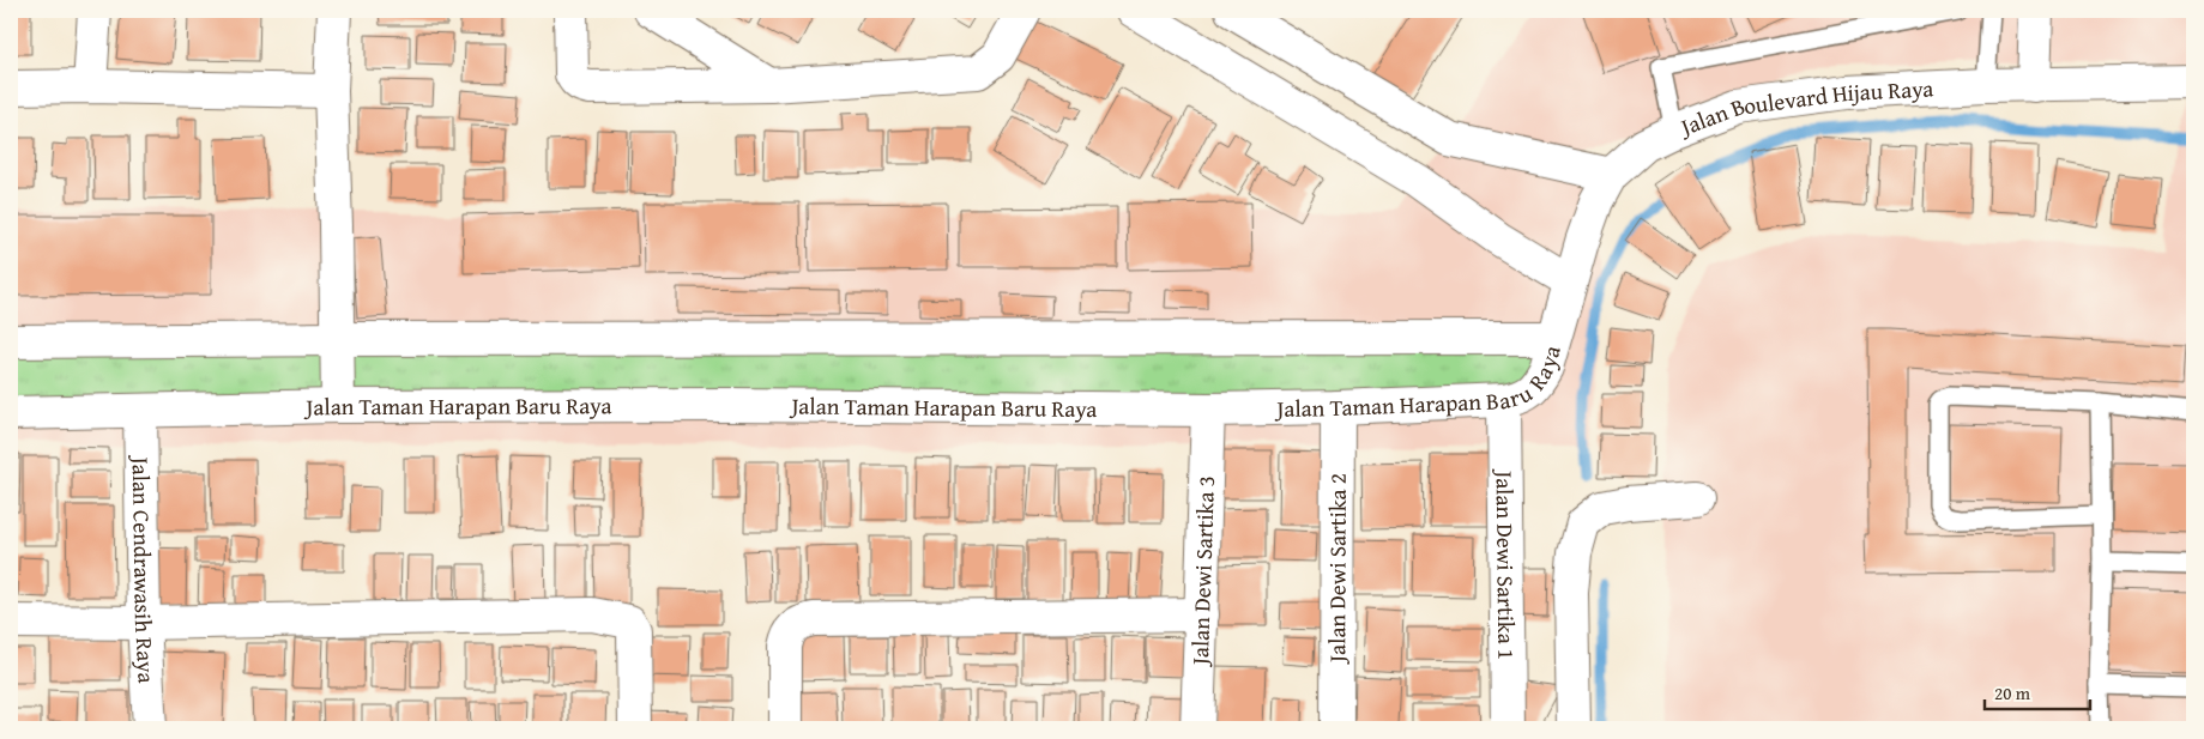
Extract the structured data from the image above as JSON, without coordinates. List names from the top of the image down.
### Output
{
  "streets": {
    "street": [
      "Jalan Boulevard Hijau Raya",
      "Jalan Taman Harapan Baru Raya",
      "Jalan Dewi Sartika 1",
      "Jalan Dewi Sartika 2",
      "Jalan Dewi Sartika 3",
      "Jalan Cendrawasih Raya"
    ]
  },
  "crossings": [
    ["Jalan Boulevard Hijau Raya", "Jalan Taman Harapan Baru Raya"],
    ["Jalan Taman Harapan Baru Raya", "Jalan Dewi Sartika 1"],
    ["Jalan Taman Harapan Baru Raya", "Jalan Dewi Sartika 2"],
    ["Jalan Taman Harapan Baru Raya", "Jalan Dewi Sartika 3"],
    ["Jalan Taman Harapan Baru Raya", "Jalan Cendrawasih Raya"]
  ],
  "scale_bar": "20 m"
}
